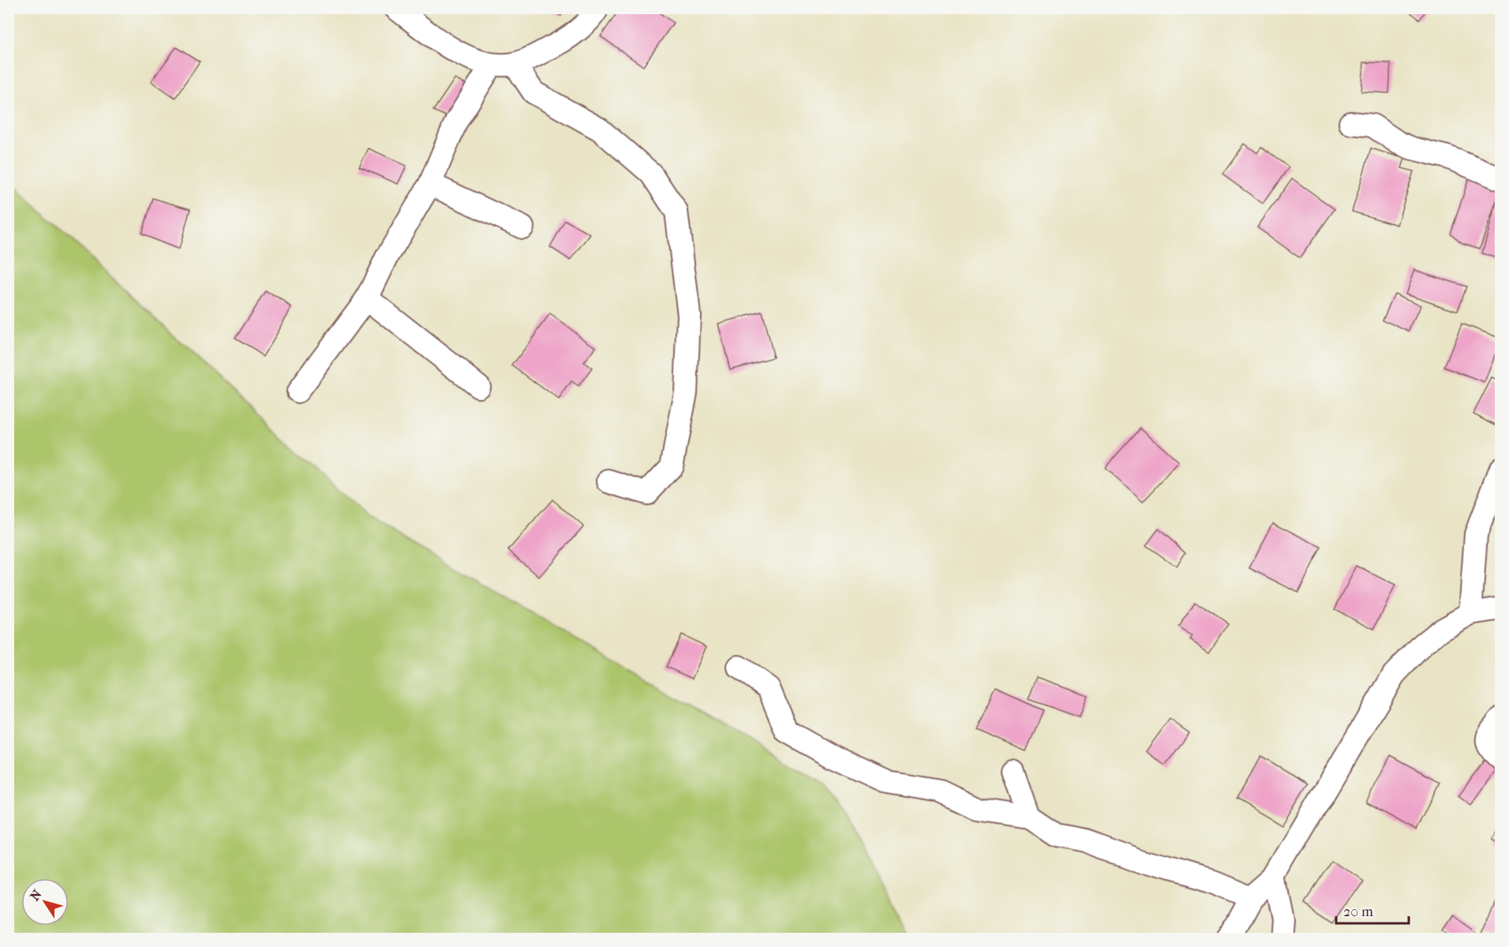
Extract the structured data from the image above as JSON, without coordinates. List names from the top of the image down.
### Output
{
  "scale_bar": "20 m",
  "north": "top left"
}
